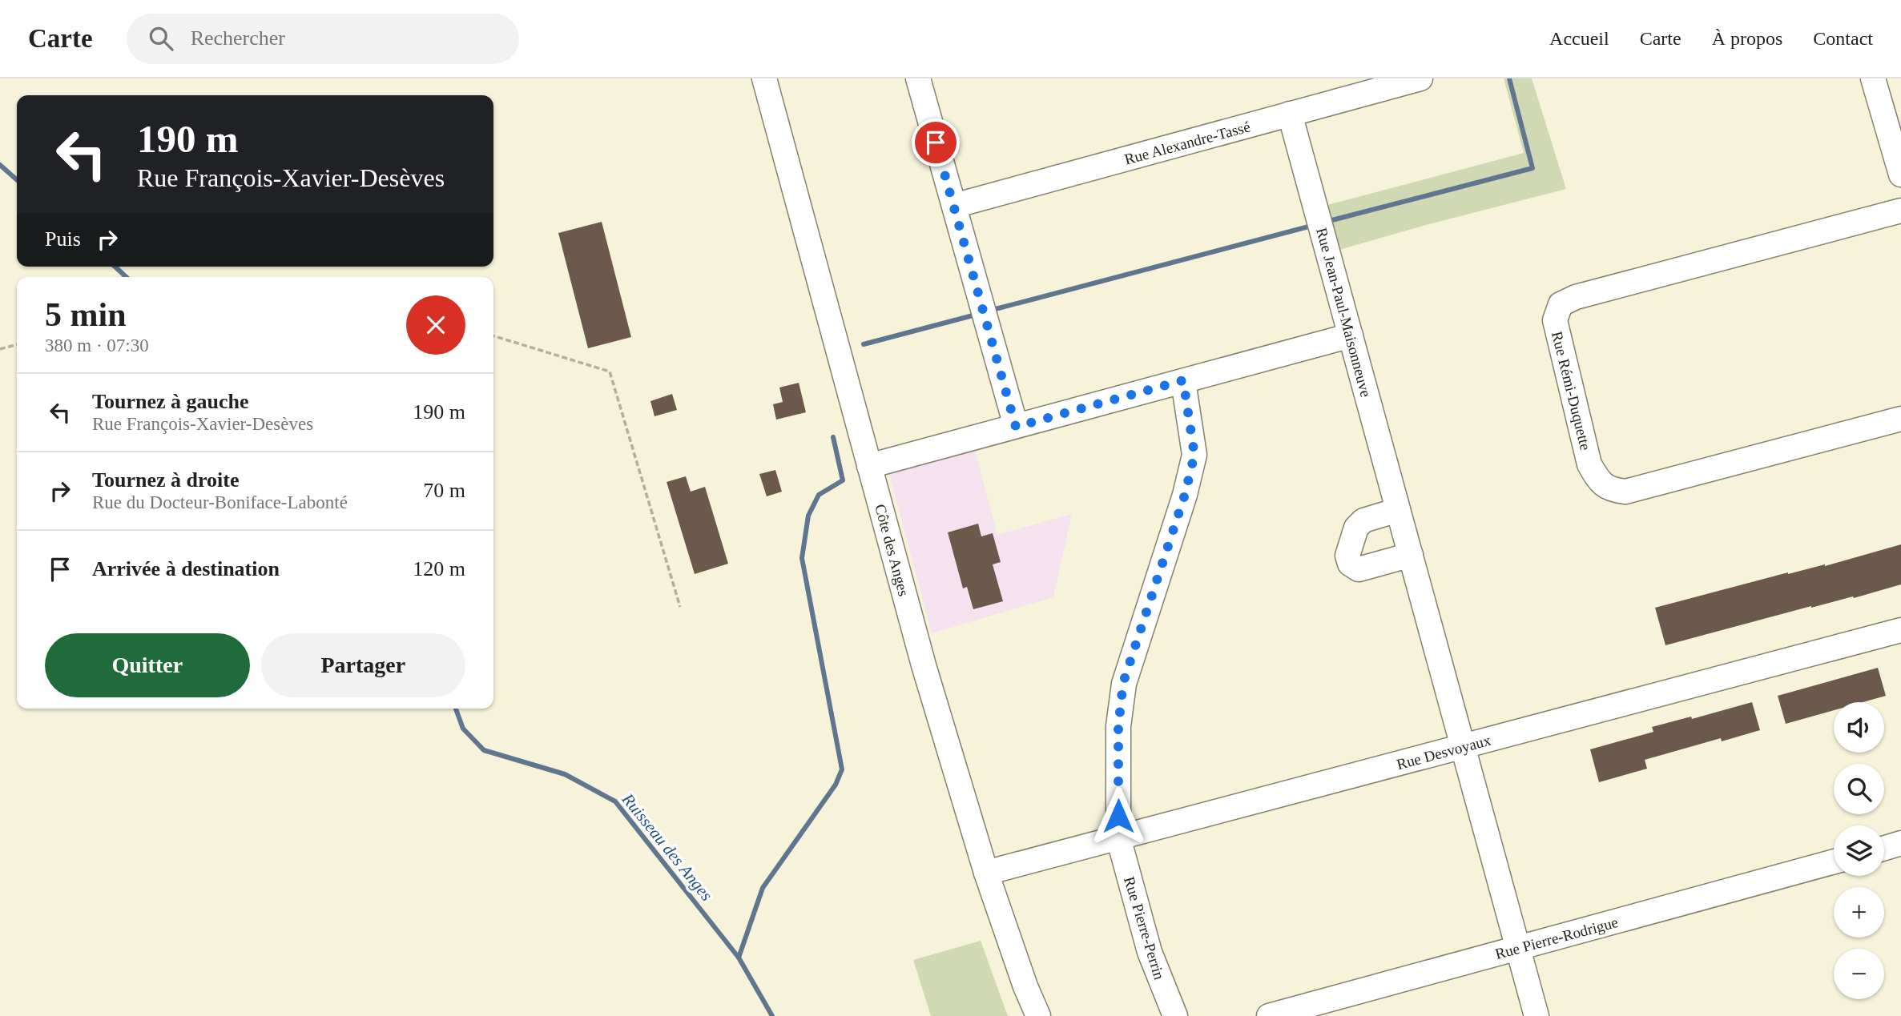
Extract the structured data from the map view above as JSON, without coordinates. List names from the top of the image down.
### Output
{
  "streets": {
    "street": [
      "Rue Alexandre-Tassé",
      "Rue Jean-Paul-Maisonneuve",
      "Rue Rémi-Duquette",
      "Côte des Anges",
      "Rue Desvoyaux",
      "Rue Pierre-Perrin",
      "Rue Pierre-Rodrigue"
    ]
  },
  "crossings": [
    ["Rue Alexandre-Tassé", "Rue Jean-Paul-Maisonneuve"],
    ["Rue Jean-Paul-Maisonneuve", "Rue Desvoyaux"],
    ["Rue Jean-Paul-Maisonneuve", "Rue Pierre-Rodrigue"],
    ["Côte des Anges", "Rue Desvoyaux"],
    ["Rue Desvoyaux", "Rue Pierre-Perrin"]
  ],
  "water": ["Ruisseau des Anges"],
  "page": {
    "header": "Carte",
    "search": "Rechercher",
    "nav": [
      "Accueil",
      "Carte",
      "À propos",
      "Contact"
    ],
    "turn": ["190 m", "Rue François-Xavier-Desèves"],
    "then": "Puis",
    "heading": ["5 min", "380 m · 07:30"],
    "list": [
      {
        "name": "Tournez à gauche",
        "note": "Rue François-Xavier-Desèves",
        "value": "190 m"
      },
      {
        "name": "Tournez à droite",
        "note": "Rue du Docteur-Boniface-Labonté",
        "value": "70 m"
      },
      {
        "name": "Arrivée à destination",
        "value": "120 m"
      }
    ],
    "buttons": ["Quitter", "Partager"],
    "map_buttons": ["+", "−"]
  }
}
